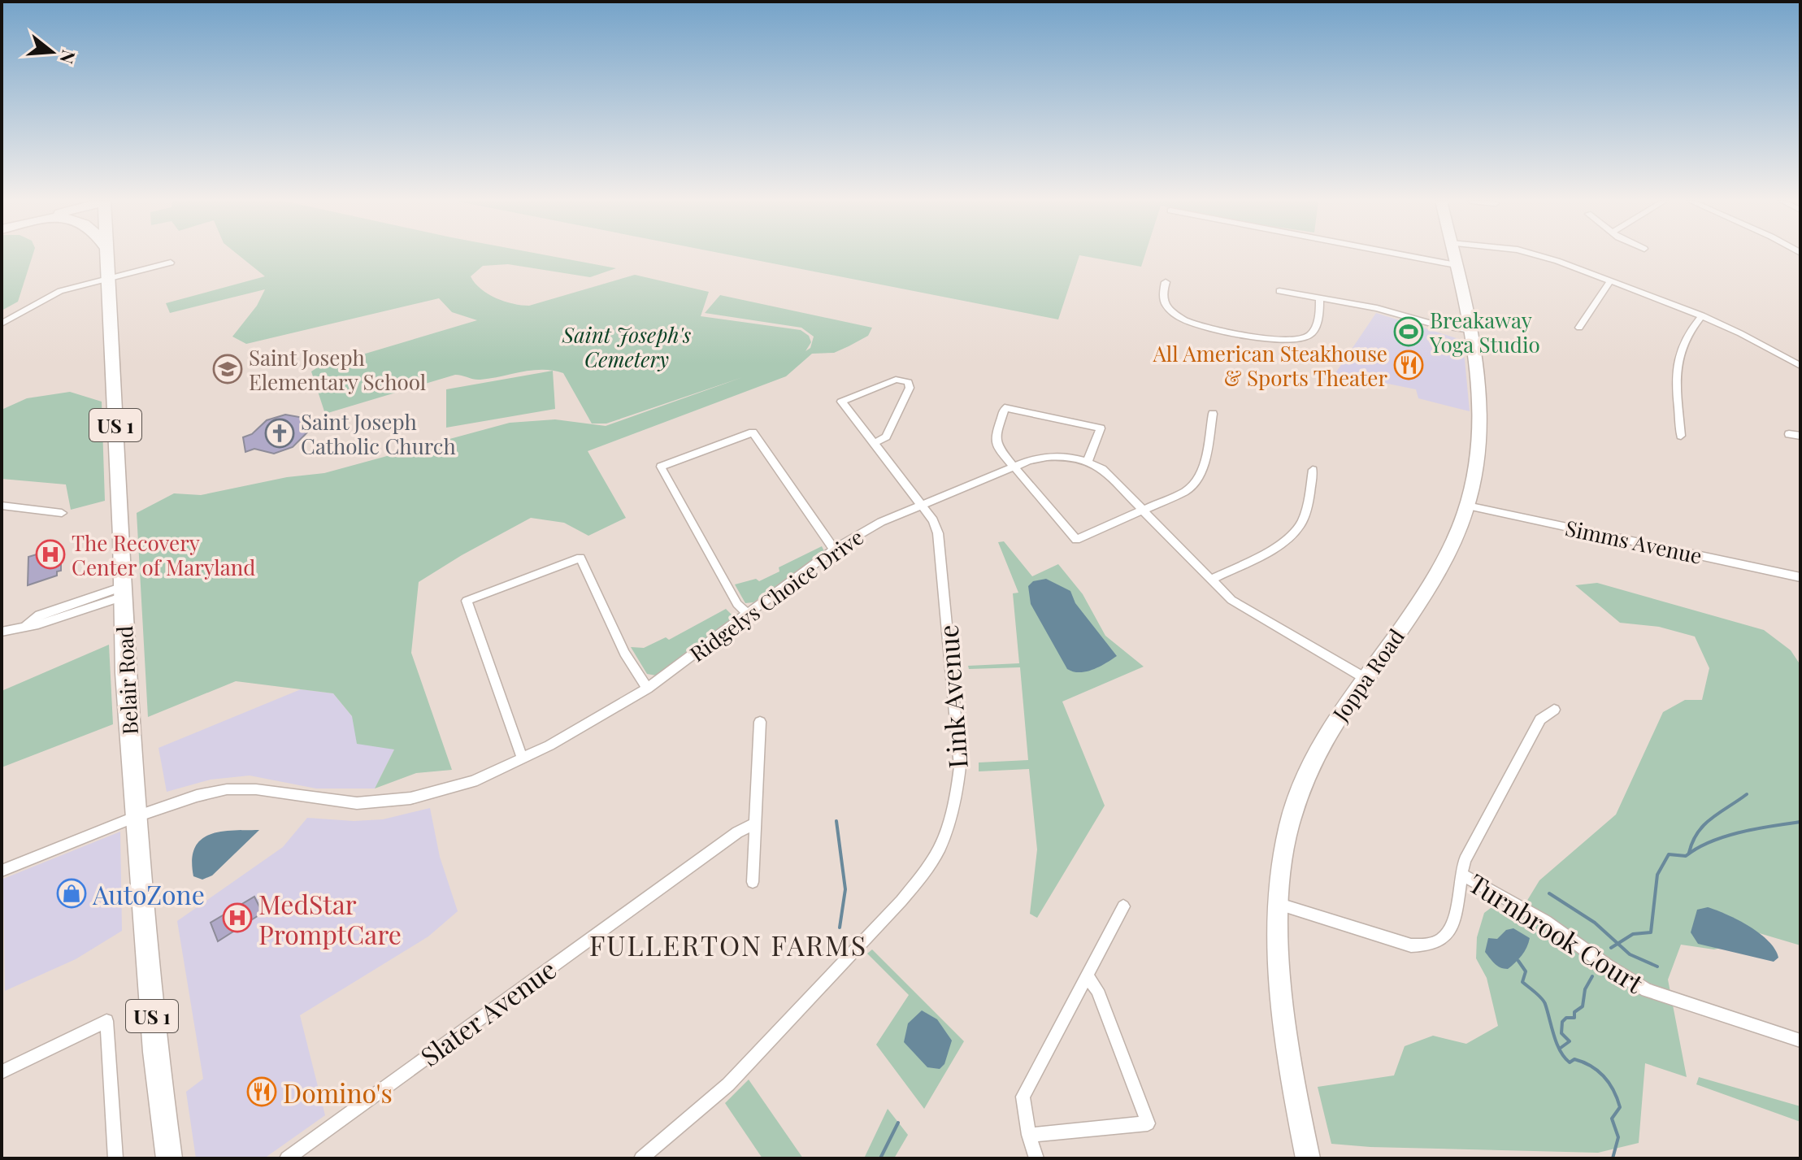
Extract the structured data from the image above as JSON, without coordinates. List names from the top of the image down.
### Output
{
  "streets": {
    "highway": ["US 1", "Belair Road"],
    "main road": ["Joppa Road"],
    "street": [
      "Simms Avenue",
      "Ridgelys Choice Drive",
      "Link Avenue",
      "Turnbrook Court",
      "Slater Avenue"
    ]
  },
  "crossings": [
    ["Simms Avenue", "Joppa Road"],
    ["Ridgelys Choice Drive", "Joppa Road"],
    ["Ridgelys Choice Drive", "Belair Road"],
    ["Ridgelys Choice Drive", "Link Avenue"]
  ],
  "districts": ["FULLERTON FARMS"],
  "parks": ["Saint Joseph's Cemetery"],
  "places": {
    "sports": ["Breakaway Yoga Studio"],
    "restaurant": ["All American Steakhouse & Sports Theater", "Domino's"],
    "school or university": ["Saint Joseph Elementary School"],
    "church": ["Saint Joseph Catholic Church"],
    "hospital": ["The Recovery Center of Maryland", "MedStar PromptCare"],
    "shop": ["AutoZone"]
  },
  "north": "right"
}
